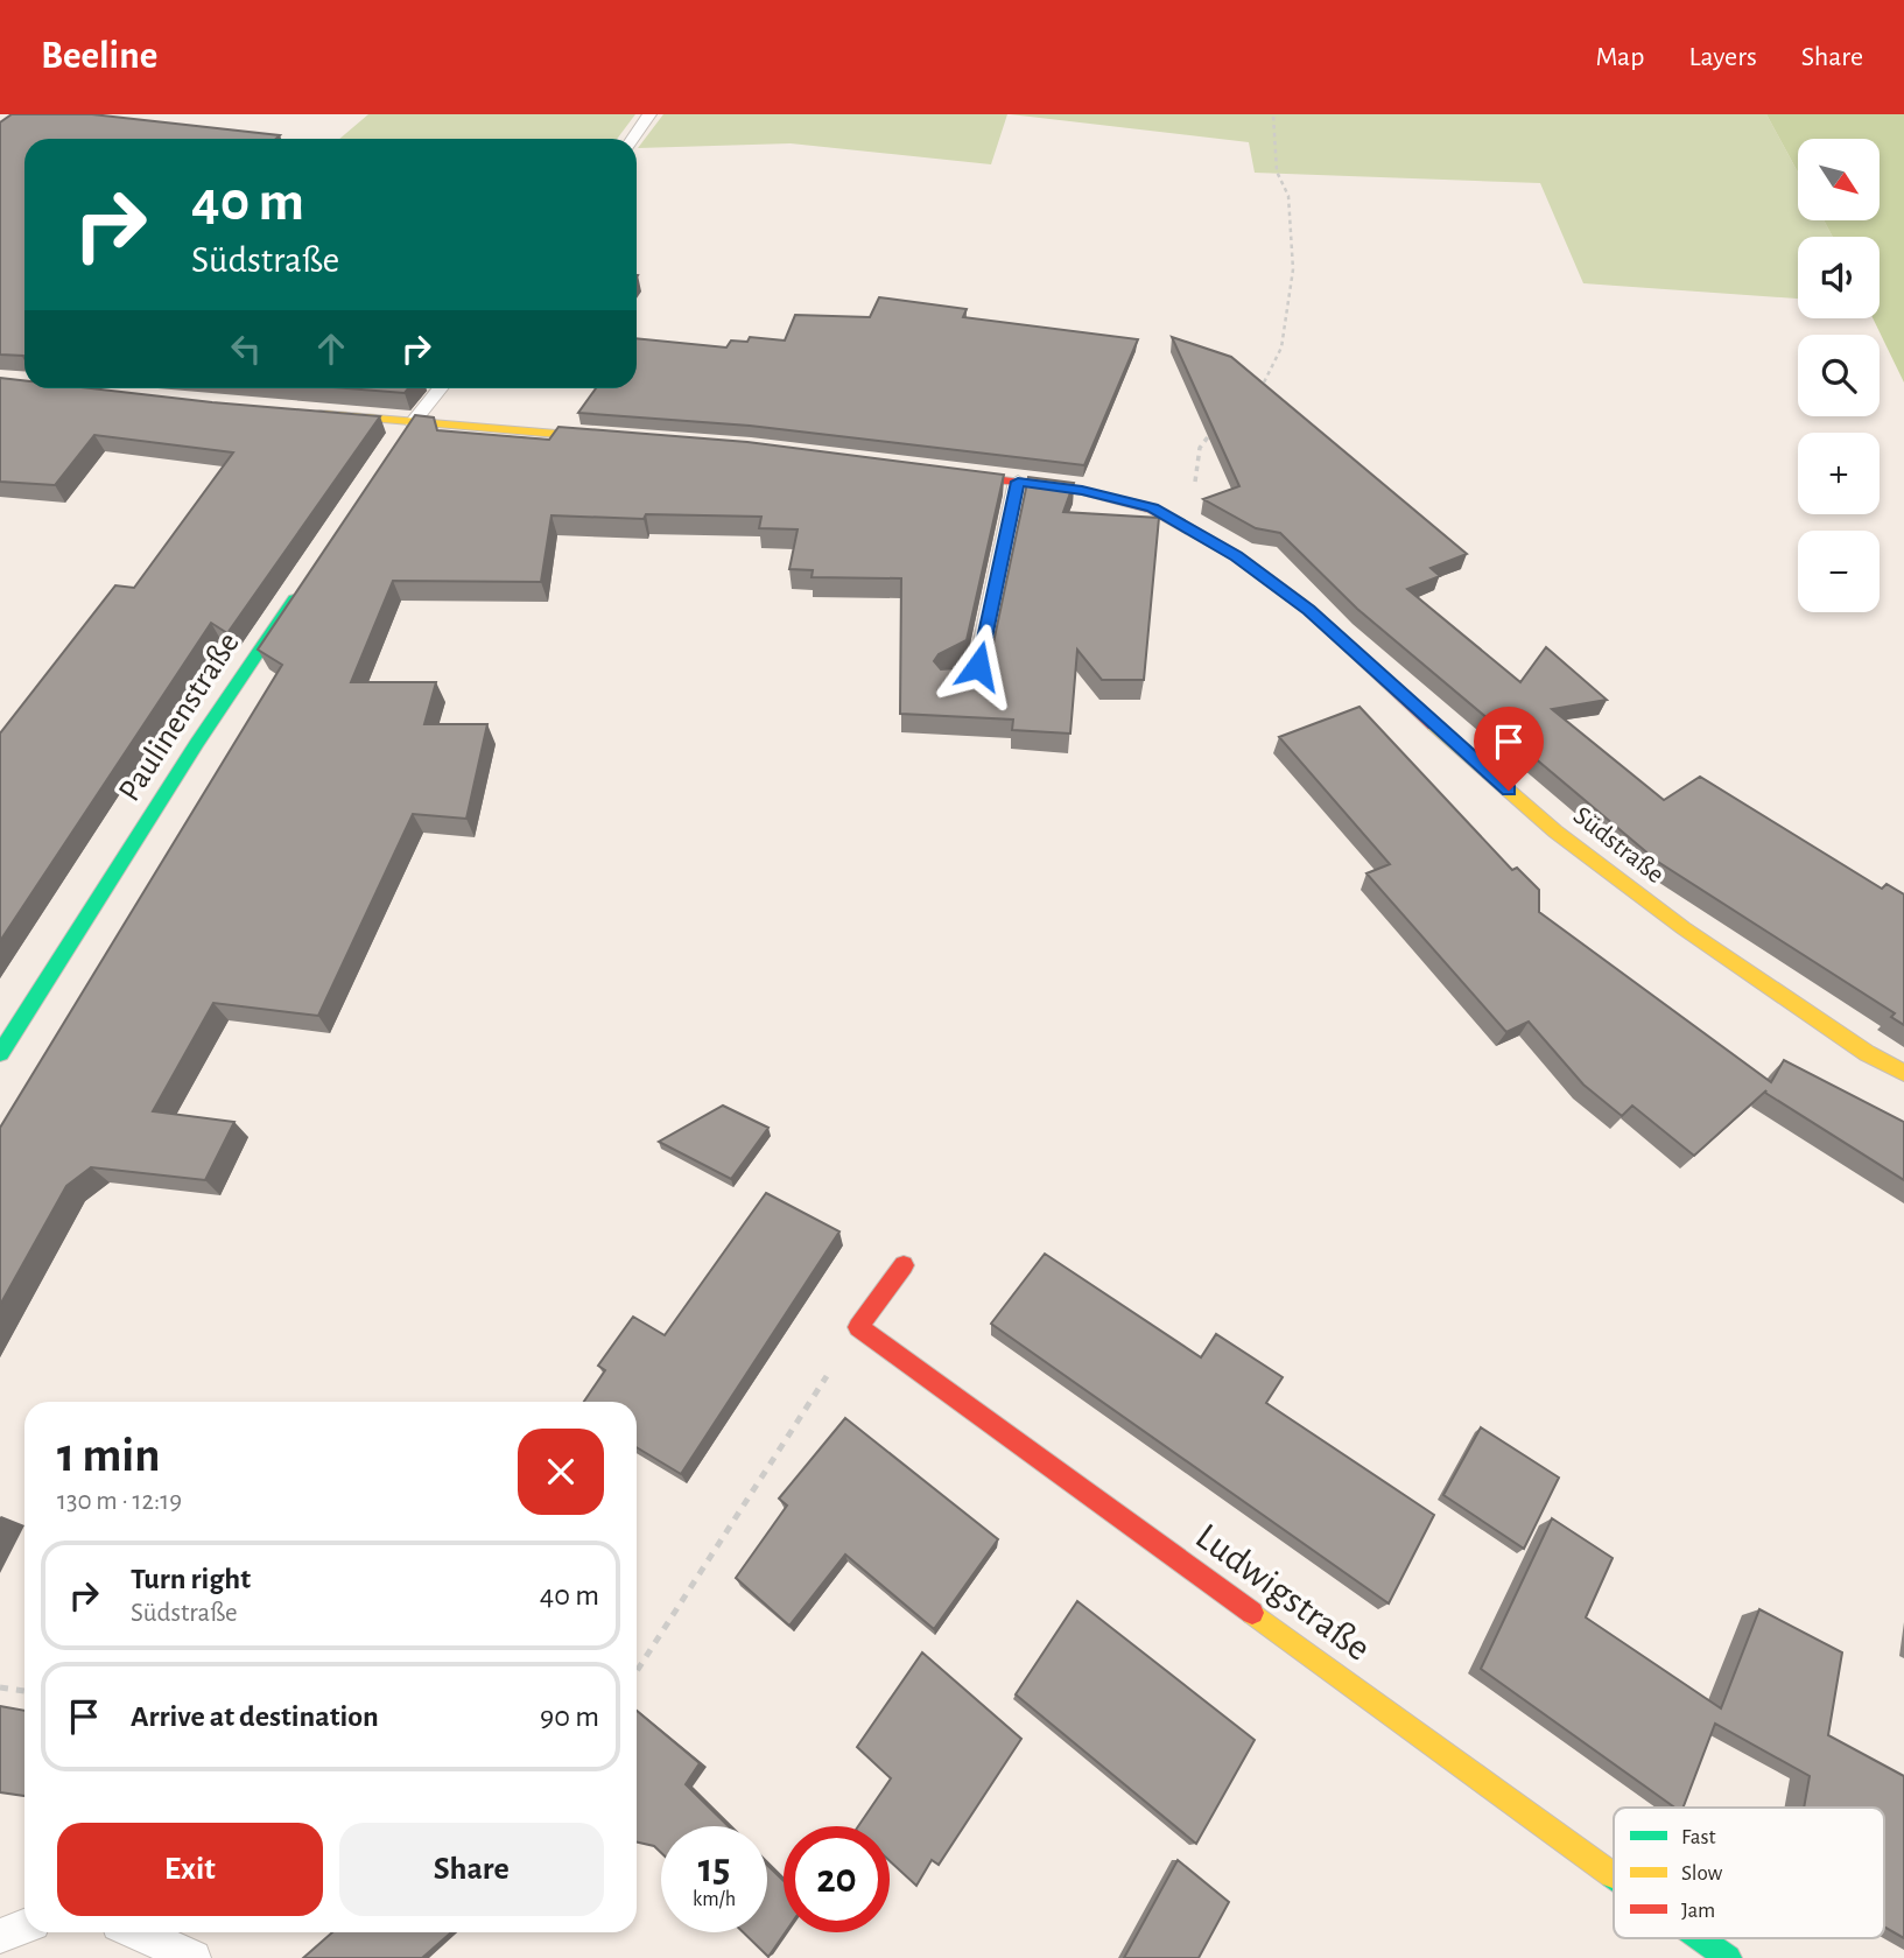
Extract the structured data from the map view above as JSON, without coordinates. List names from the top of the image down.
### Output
{
  "streets": {
    "street": ["Paulinenstraße", "Südstraße", "Ludwigstraße"]
  },
  "legend": ["Fast", "Slow", "Jam"],
  "north": "bottom right",
  "page": {
    "header": "Beeline",
    "nav": ["Map", "Layers", "Share"],
    "map_buttons": ["+", "−"],
    "turn": ["40 m", "Südstraße"],
    "heading": ["1 min", "130 m · 12:19"],
    "list": [
      {
        "name": "Turn right",
        "note": "Südstraße",
        "value": "40 m"
      },
      {
        "name": "Arrive at destination",
        "value": "90 m"
      }
    ],
    "buttons": ["Exit", "Share"],
    "speed": "15 km/h",
    "limit": "20"
  }
}
